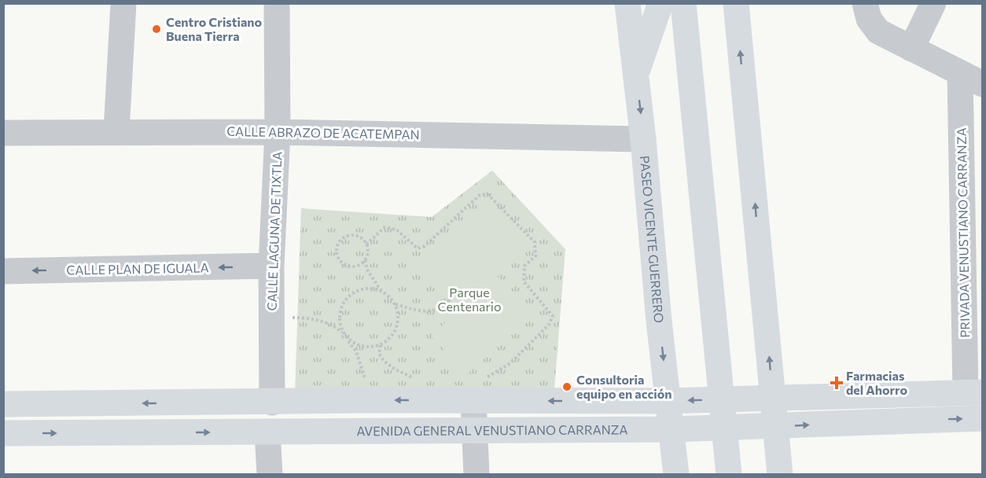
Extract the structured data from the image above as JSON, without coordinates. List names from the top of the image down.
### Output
{
  "streets": {
    "main road": ["PASEO VICENTE GUERRERO", "AVENIDA GENERAL VENUSTIANO CARRANZA"],
    "street": [
      "CALLE ABRAZO DE ACATEMPAN",
      "CALLE LAGUNA DE TIXTLA",
      "PRIVADA VENUSTIANO CARRANZA",
      "CALLE PLAN DE IGUALA"
    ]
  },
  "crossings": [
    ["CALLE ABRAZO DE ACATEMPAN", "CALLE LAGUNA DE TIXTLA"],
    ["CALLE ABRAZO DE ACATEMPAN", "PASEO VICENTE GUERRERO"],
    ["CALLE LAGUNA DE TIXTLA", "CALLE PLAN DE IGUALA"],
    ["PASEO VICENTE GUERRERO", "AVENIDA GENERAL VENUSTIANO CARRANZA"]
  ],
  "one_way": ["CALLE PLAN DE IGUALA"],
  "parks": ["Parque Centenario"],
  "places": {
    "other": ["Centro Cristiano Buena Tierra", "Consultoria equipo en acción"],
    "health": ["Farmacias del Ahorro"]
  }
}
